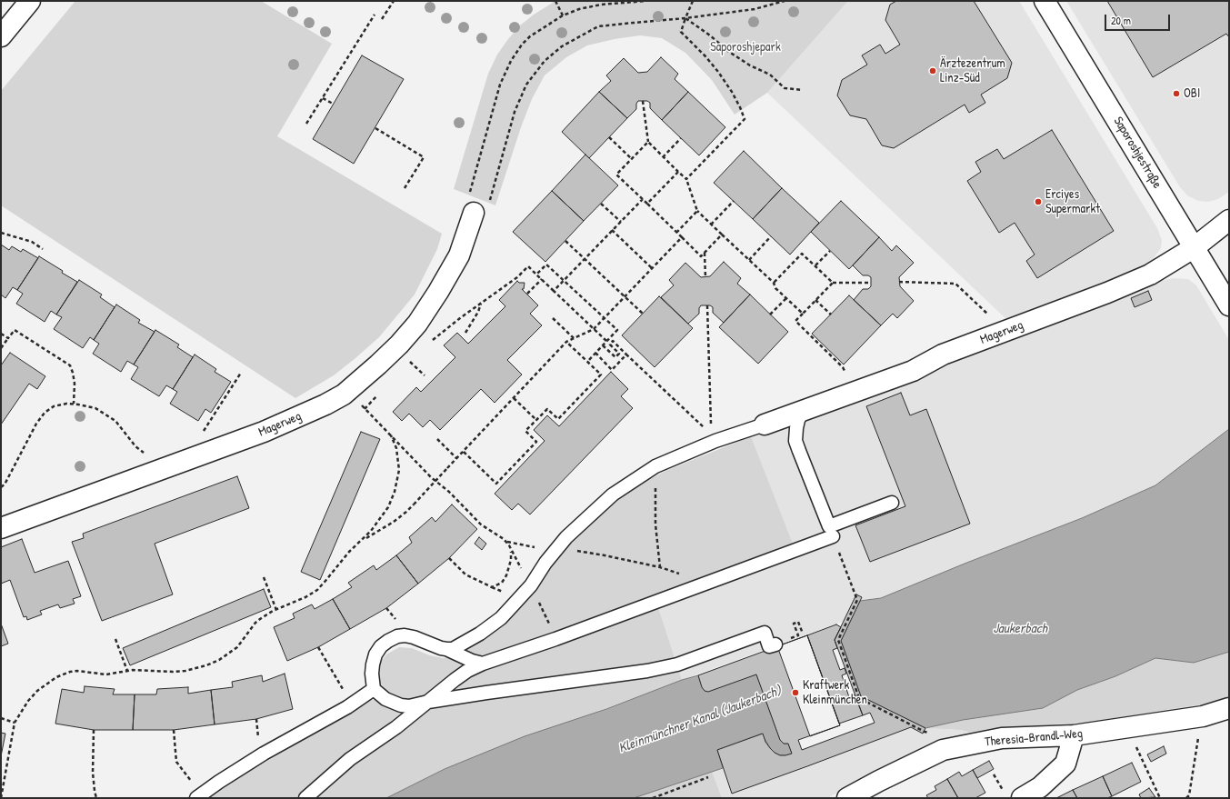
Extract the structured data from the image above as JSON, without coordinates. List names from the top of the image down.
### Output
{
  "streets": {
    "street": ["Saporoshjestraße", "Magerweg", "Theresia-Brandl-Weg"]
  },
  "crossings": [
    ["Saporoshjestraße", "Magerweg"]
  ],
  "water": ["Jaukerbach", "Kleinmünchner Kanal (Jaukerbach)"],
  "parks": ["Saporoshjepark"],
  "places": [
    "Ärztezentrum Linz-Süd",
    "OBI",
    "Erciyes Supermarkt",
    "Kraftwerk Kleinmünchen"
  ],
  "scale_bar": "20 m"
}
